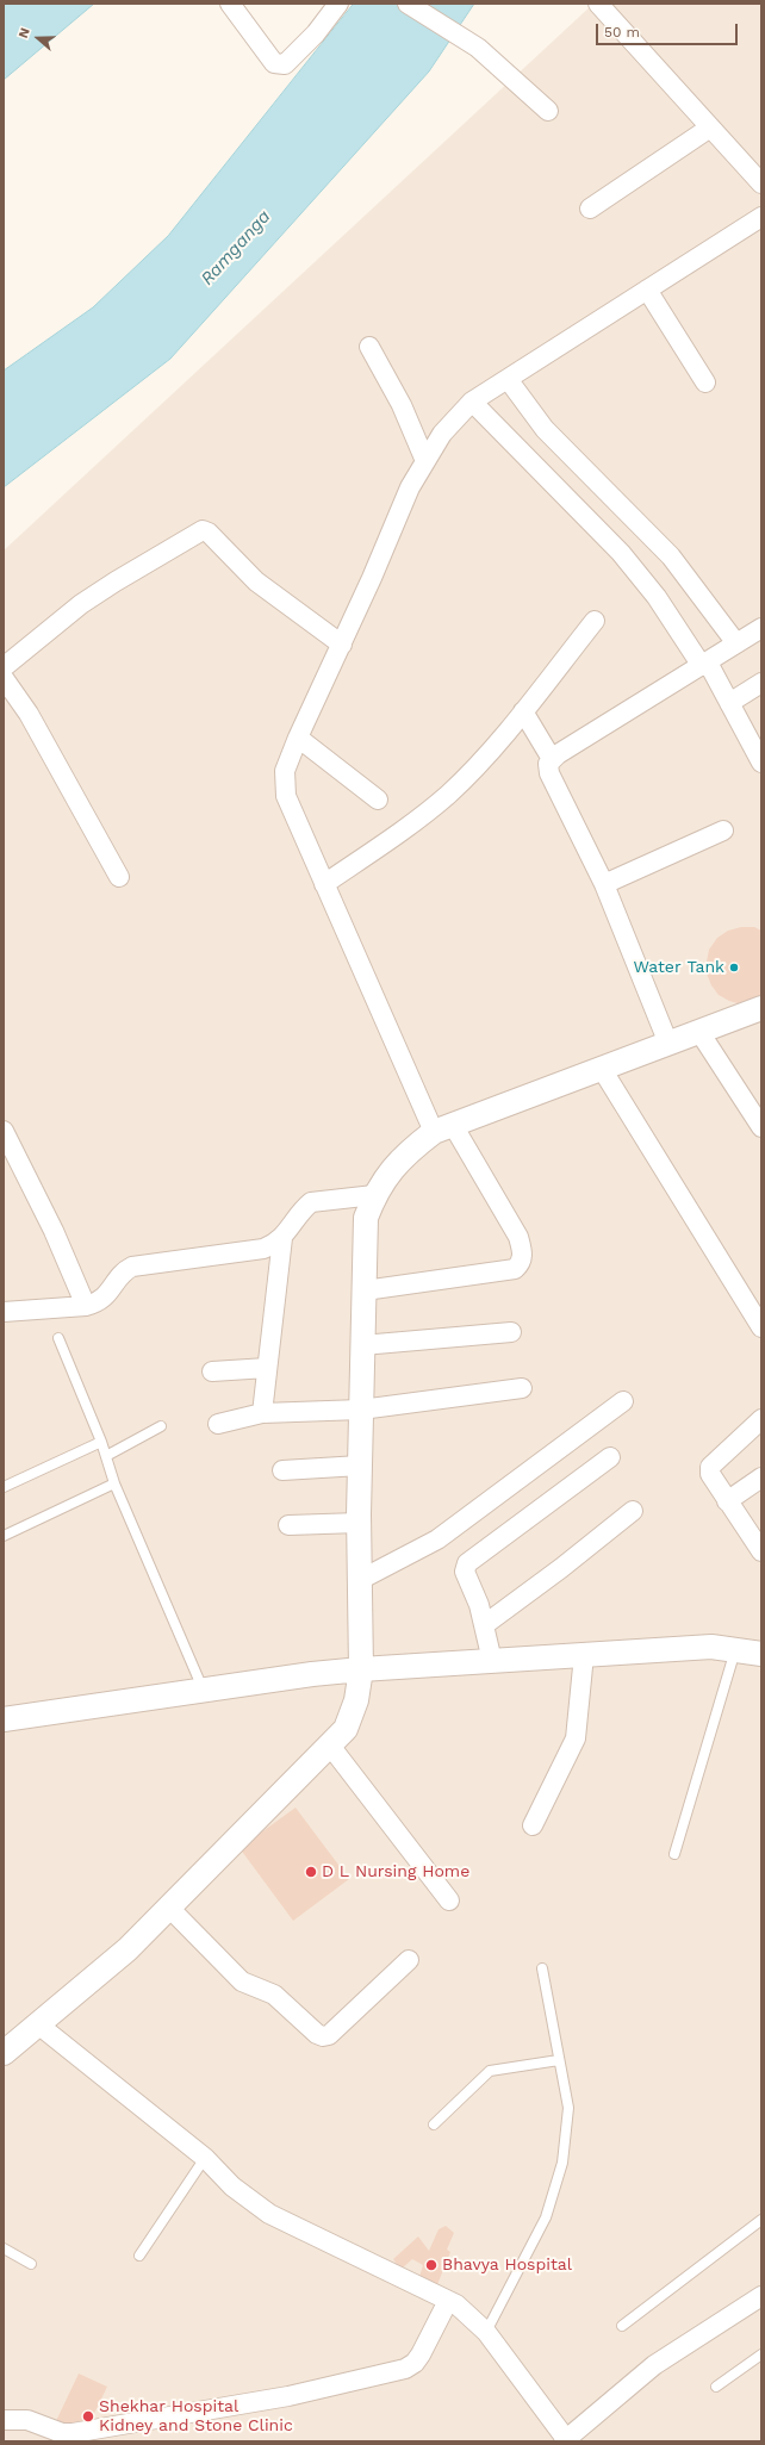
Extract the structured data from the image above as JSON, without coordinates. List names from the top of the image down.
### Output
{
  "water": ["Ramganga"],
  "places": [
    "Water Tank",
    "D L Nursing Home",
    "Bhavya Hospital",
    "Shekhar Hospital Kidney and Stone Clinic"
  ],
  "scale_bar": "50 m",
  "north": "left"
}
